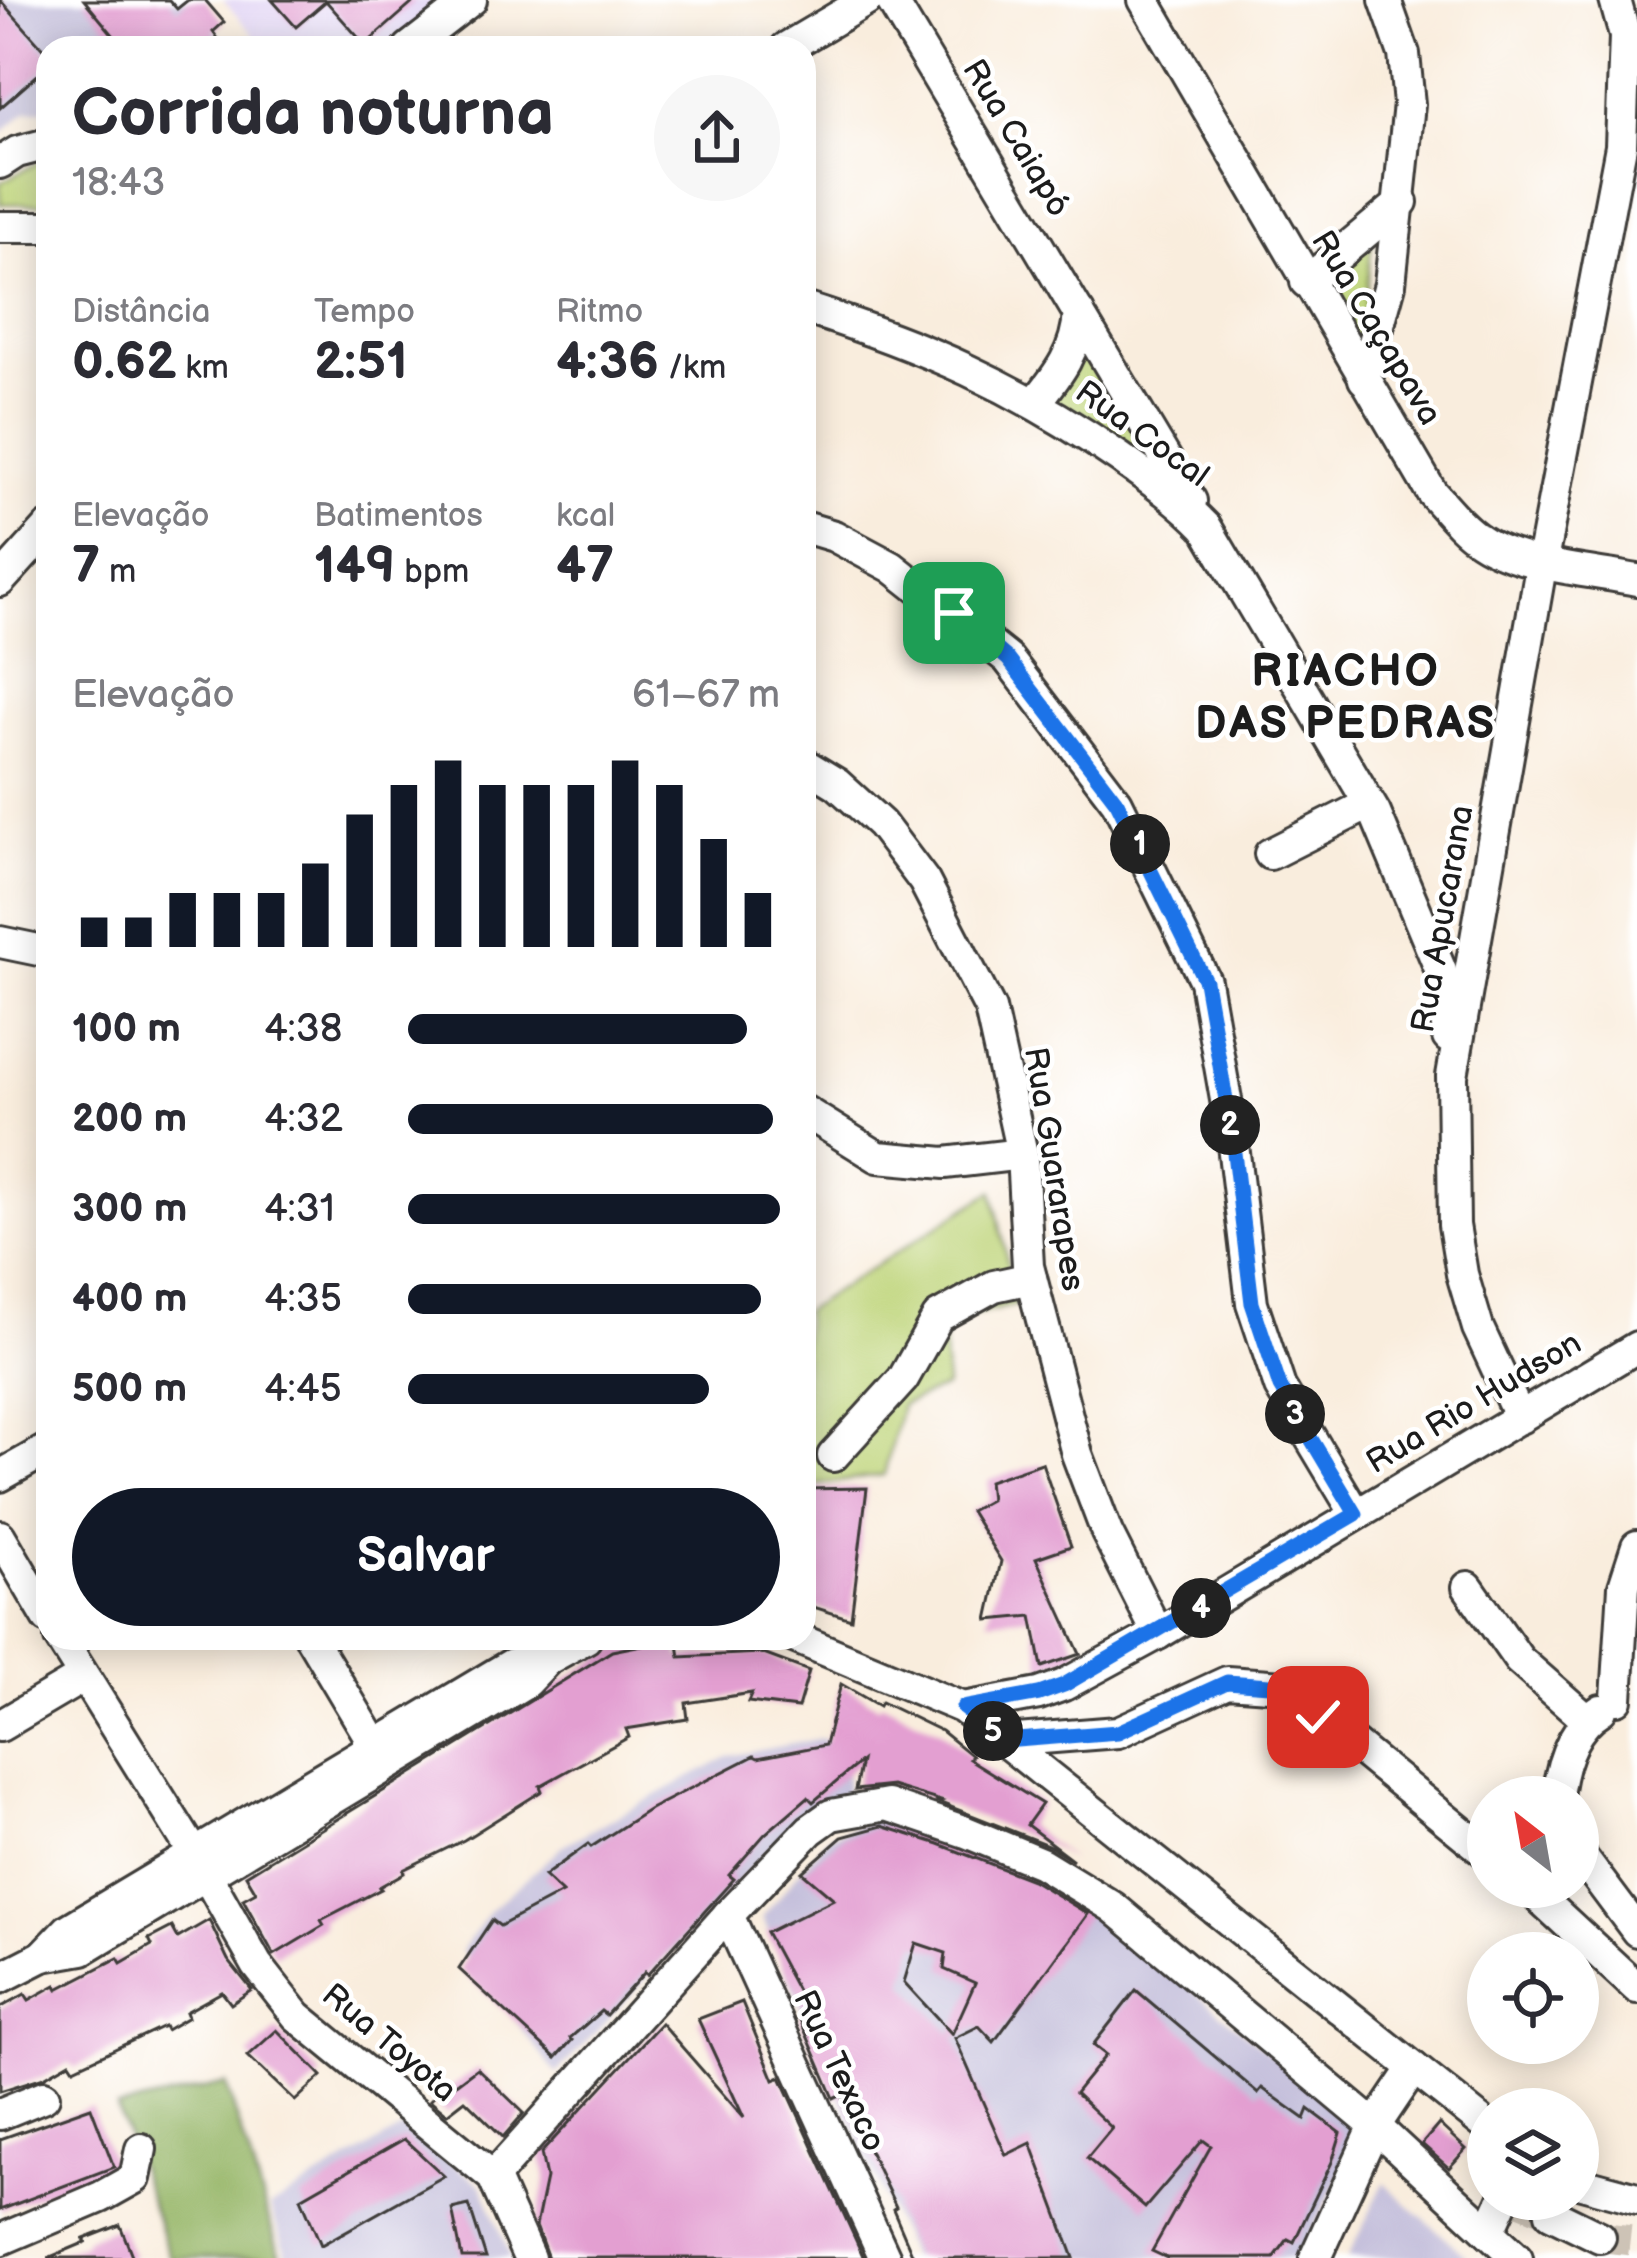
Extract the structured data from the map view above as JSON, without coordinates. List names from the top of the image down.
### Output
{
  "streets": {
    "street": [
      "Rua Caiapó",
      "Rua Caçapava",
      "Rua Cocal",
      "Rua Apucarana",
      "Rua Guararapes",
      "Rua Rio Hudson",
      "Rua Toyota",
      "Rua Texaco"
    ]
  },
  "crossings": [
    ["Rua Caiapó", "Rua Cocal"],
    ["Rua Caçapava", "Rua Apucarana"],
    ["Rua Cocal", "Rua Apucarana"],
    ["Rua Apucarana", "Rua Rio Hudson"],
    ["Rua Guararapes", "Rua Rio Hudson"]
  ],
  "districts": ["RIACHO DAS PEDRAS"],
  "north": "top left",
  "page": {
    "heading": ["Corrida noturna", "18:43"],
    "stats": [
      ["Distância", "0.62 km"],
      ["Tempo", "2:51"],
      ["Ritmo", "4:36 /km"],
      ["Elevação", "7 m"],
      ["Batimentos", "149 bpm"],
      ["kcal", "47"]
    ],
    "chart": ["Elevação", "61–67 m"],
    "pins": [
      "1",
      "2",
      "3",
      "4",
      "5"
    ],
    "list": [
      {
        "name": "100 m",
        "note": "4:38"
      },
      {
        "name": "200 m",
        "note": "4:32"
      },
      {
        "name": "300 m",
        "note": "4:31"
      },
      {
        "name": "400 m",
        "note": "4:35"
      },
      {
        "name": "500 m",
        "note": "4:45"
      }
    ],
    "buttons": "Salvar"
  }
}
